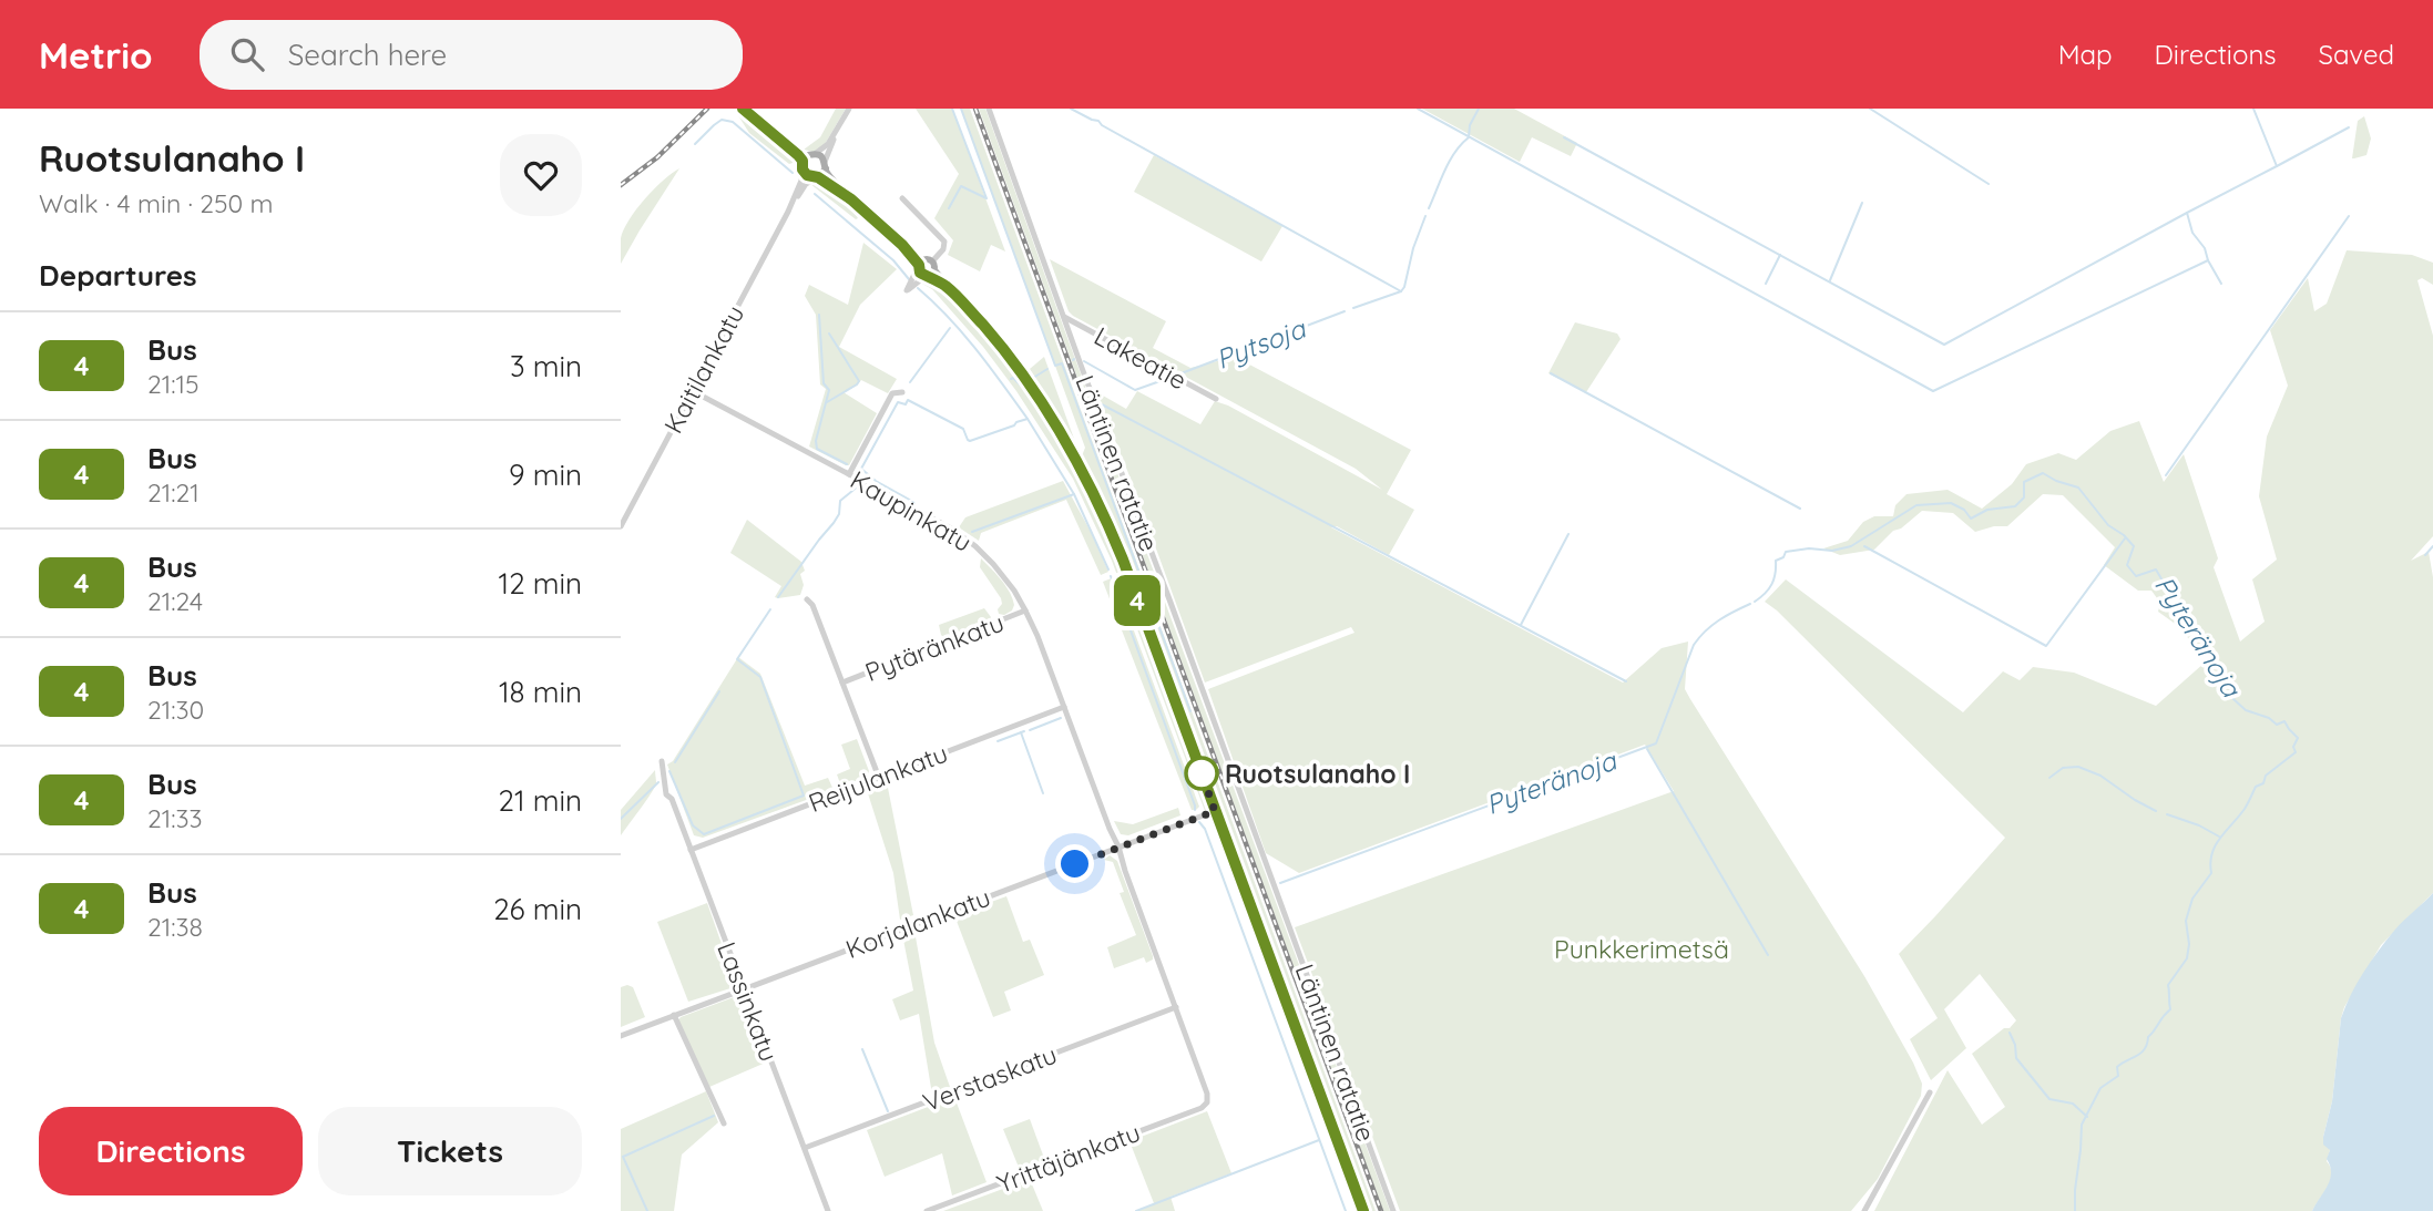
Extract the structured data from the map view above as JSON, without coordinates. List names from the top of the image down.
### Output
{
  "streets": {
    "street": [
      "Lakeatie",
      "Kaitilankatu",
      "Läntinen ratatie",
      "Kaupinkatu",
      "Pytäränkatu",
      "Reijulankatu",
      "Korjalankatu",
      "Lassinkatu",
      "Verstaskatu",
      "Yrittäjänkatu"
    ]
  },
  "crossings": [
    ["Lakeatie", "Läntinen ratatie"],
    ["Kaitilankatu", "Kaupinkatu"],
    ["Kaupinkatu", "Pytäränkatu"],
    ["Kaupinkatu", "Reijulankatu"],
    ["Kaupinkatu", "Korjalankatu"],
    ["Kaupinkatu", "Verstaskatu"],
    ["Kaupinkatu", "Yrittäjänkatu"],
    ["Reijulankatu", "Lassinkatu"],
    ["Korjalankatu", "Lassinkatu"],
    ["Lassinkatu", "Verstaskatu"]
  ],
  "water": ["Pytsoja", "Pyteränoja"],
  "parks": ["Punkkerimetsä"],
  "places": ["Ruotsulanaho I"],
  "lines": ["bus line 4"],
  "page": {
    "header": "Metrio",
    "search": "Search here",
    "nav": ["Map", "Directions", "Saved"],
    "heading": [
      ["Ruotsulanaho I", "Walk · 4 min · 250 m"],
      "Departures"
    ],
    "on_map": "4",
    "list": [
      {
        "mark": "4",
        "name": "Bus",
        "note": "21:15",
        "value": "3 min"
      },
      {
        "mark": "4",
        "name": "Bus",
        "note": "21:21",
        "value": "9 min"
      },
      {
        "mark": "4",
        "name": "Bus",
        "note": "21:24",
        "value": "12 min"
      },
      {
        "mark": "4",
        "name": "Bus",
        "note": "21:30",
        "value": "18 min"
      },
      {
        "mark": "4",
        "name": "Bus",
        "note": "21:33",
        "value": "21 min"
      },
      {
        "mark": "4",
        "name": "Bus",
        "note": "21:38",
        "value": "26 min"
      }
    ],
    "buttons": ["Directions", "Tickets"]
  }
}
